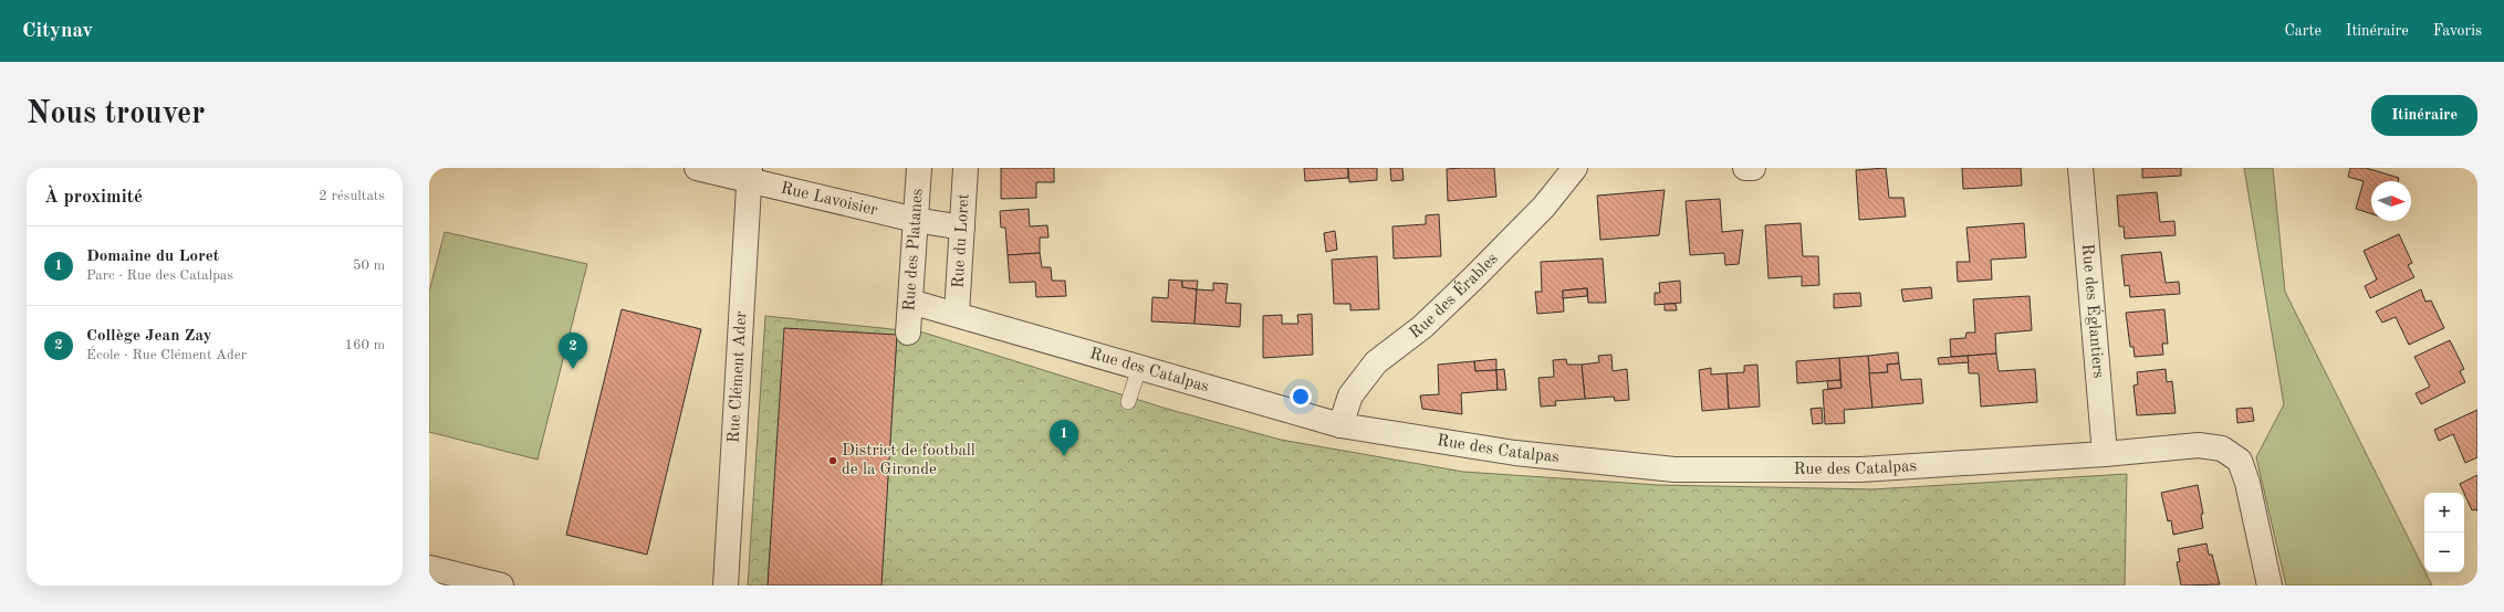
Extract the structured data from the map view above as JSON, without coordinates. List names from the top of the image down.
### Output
{
  "streets": {
    "street": [
      "Rue Lavoisier",
      "Rue du Loret",
      "Rue des Platanes",
      "Rue des Érables",
      "Rue des Églantiers",
      "Rue des Catalpas",
      "Rue Clément Ader"
    ]
  },
  "crossings": [
    ["Rue Lavoisier", "Rue du Loret"],
    ["Rue Lavoisier", "Rue des Platanes"],
    ["Rue Lavoisier", "Rue Clément Ader"],
    ["Rue du Loret", "Rue des Catalpas"],
    ["Rue des Platanes", "Rue des Catalpas"],
    ["Rue des Érables", "Rue des Catalpas"],
    ["Rue des Églantiers", "Rue des Catalpas"]
  ],
  "places": ["District de football de la Gironde"],
  "north": "right",
  "page": {
    "header": "Citynav",
    "nav": ["Carte", "Itinéraire", "Favoris"],
    "buttons": "Itinéraire",
    "title": "Nous trouver",
    "heading": ["À proximité", "2 résultats"],
    "list": [
      {
        "mark": "1",
        "name": "Domaine du Loret",
        "note": "Parc · Rue des Catalpas",
        "value": "50 m"
      },
      {
        "mark": "2",
        "name": "Collège Jean Zay",
        "note": "École · Rue Clément Ader",
        "value": "160 m"
      }
    ],
    "pins": ["2", "1"],
    "map_buttons": ["+", "−"]
  }
}
